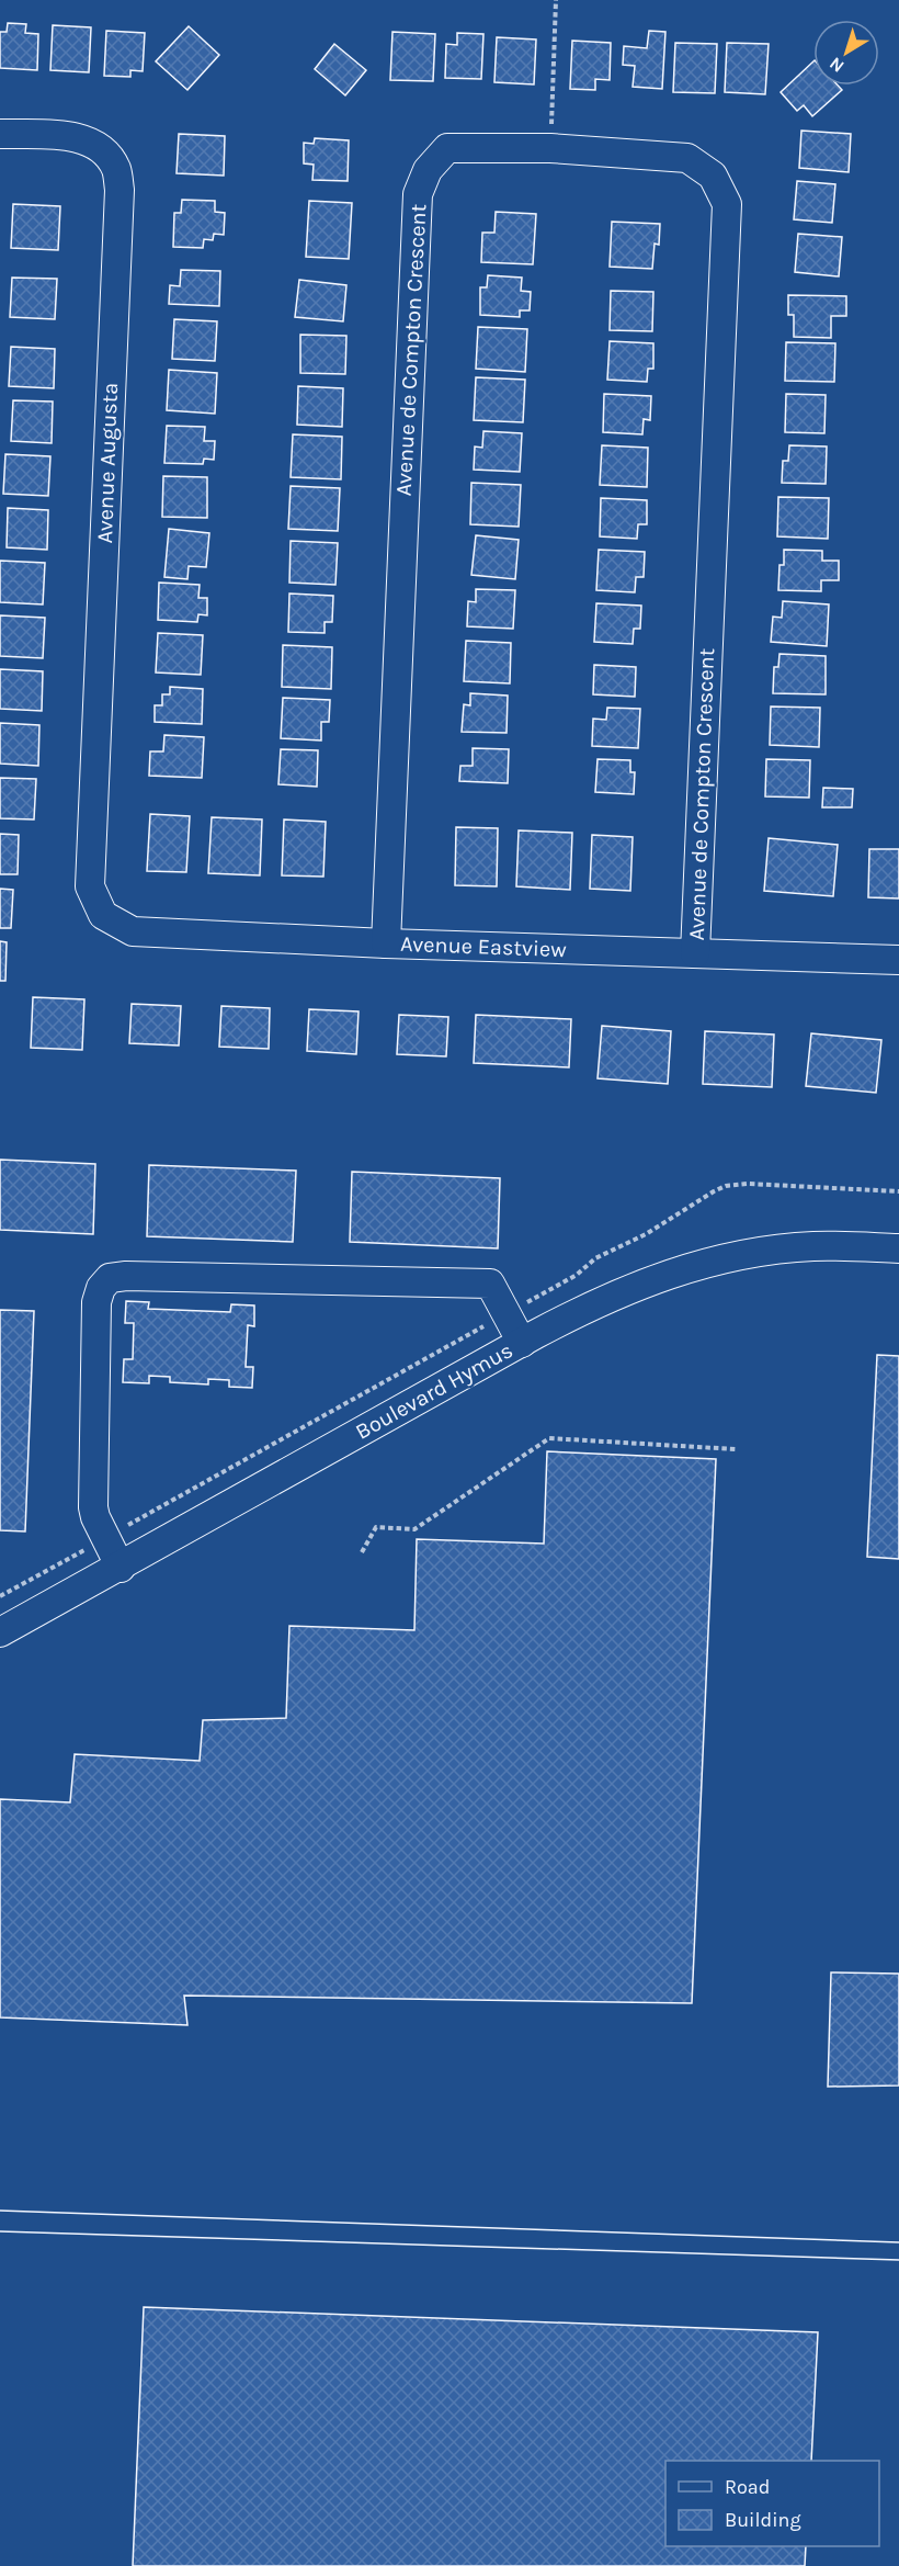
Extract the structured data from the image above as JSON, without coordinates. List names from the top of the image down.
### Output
{
  "streets": {
    "street": [
      "Avenue de Compton Crescent",
      "Avenue Augusta",
      "Avenue Eastview",
      "Boulevard Hymus"
    ]
  },
  "crossings": [
    ["Avenue de Compton Crescent", "Avenue Eastview"],
    ["Avenue Augusta", "Avenue Eastview"]
  ],
  "legend": ["Road", "Building"],
  "north": "bottom left"
}
